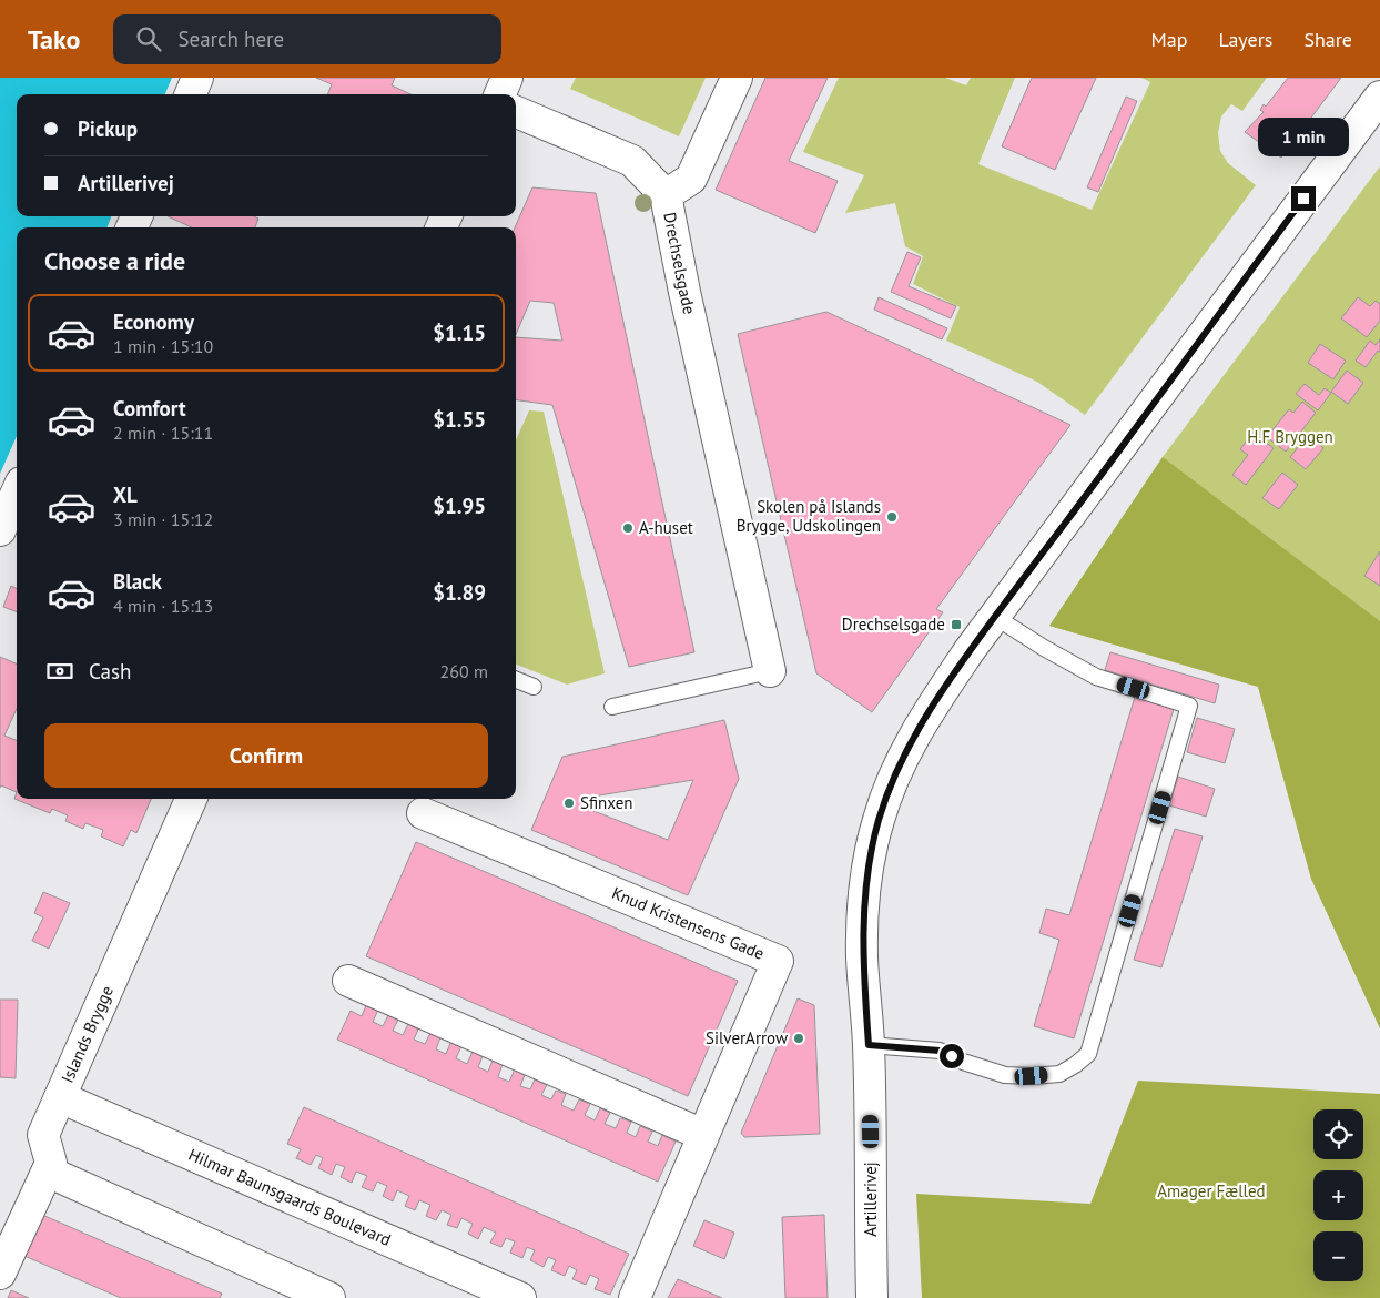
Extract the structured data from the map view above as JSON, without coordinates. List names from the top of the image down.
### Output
{
  "streets": {
    "street": [
      "Drechselsgade",
      "Knud Kristensens Gade",
      "Islands Brygge",
      "Hilmar Baunsgaards Boulevard",
      "Artillerivej"
    ]
  },
  "crossings": [
    ["Islands Brygge", "Hilmar Baunsgaards Boulevard"]
  ],
  "parks": ["H.F Bryggen", "Amager Fælled"],
  "places": {
    "other": [
      "Skolen på Islands Brygge, Udskolingen",
      "A-huset",
      "Sfinxen",
      "SilverArrow"
    ],
    "transit": ["Drechselsgade"]
  },
  "page": {
    "header": "Tako",
    "search": "Search here",
    "nav": ["Map", "Layers", "Share"],
    "banner": ["Pickup", "Artillerivej"],
    "bubble": "1 min",
    "heading": "Choose a ride",
    "list": [
      {
        "name": "Economy",
        "note": "1 min · 15:10",
        "value": "$1.15"
      },
      {
        "name": "Comfort",
        "note": "2 min · 15:11",
        "value": "$1.55"
      },
      {
        "name": "XL",
        "note": "3 min · 15:12",
        "value": "$1.95"
      },
      {
        "name": "Black",
        "note": "4 min · 15:13",
        "value": "$1.89"
      }
    ],
    "pay": ["Cash", "260 m"],
    "buttons": "Confirm",
    "map_buttons": ["+", "−"]
  }
}
